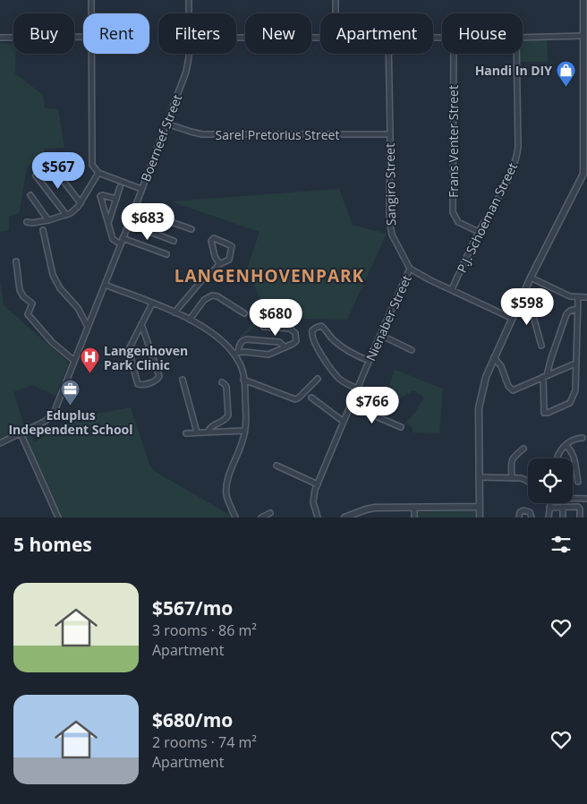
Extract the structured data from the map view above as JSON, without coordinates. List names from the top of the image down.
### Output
{
  "streets": {
    "street": [
      "Sarel Pretorius Street",
      "Boerneef Street",
      "Frans Venter Street",
      "Sangiro Street",
      "P.J. Schoeman Street",
      "Nienaber Street"
    ]
  },
  "crossings": [
    ["Sarel Pretorius Street", "Boerneef Street"],
    ["Sarel Pretorius Street", "Sangiro Street"],
    ["Frans Venter Street", "P.J. Schoeman Street"],
    ["Sangiro Street", "Nienaber Street"]
  ],
  "districts": ["LANGENHOVENPARK"],
  "places": {
    "shop": ["Handi In DIY"],
    "hospital": ["Langenhoven Park Clinic"],
    "office": ["Eduplus Independent School"]
  },
  "page": {
    "chip": [
      "Buy",
      "Rent",
      "Filters",
      "New",
      "Apartment",
      "House"
    ],
    "price": [
      "$567",
      "$683",
      "$598",
      "$680",
      "$766"
    ],
    "heading": "5 homes",
    "list": [
      {
        "name": "$567/mo",
        "note": "3 rooms · 86 m² · Apartment"
      },
      {
        "name": "$680/mo",
        "note": "2 rooms · 74 m² · Apartment"
      }
    ]
  }
}
